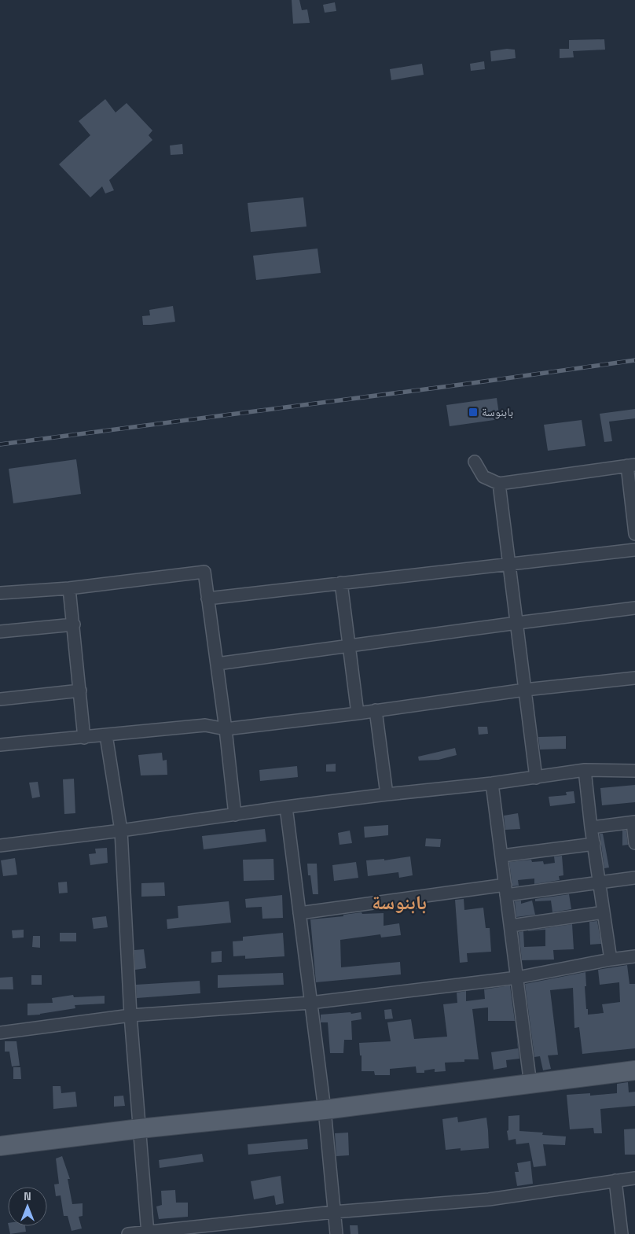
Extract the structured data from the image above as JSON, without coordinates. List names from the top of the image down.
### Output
{
  "districts": ["بابنوسة"],
  "places": {
    "transit": ["بابنوسة"]
  },
  "north": "top"
}
